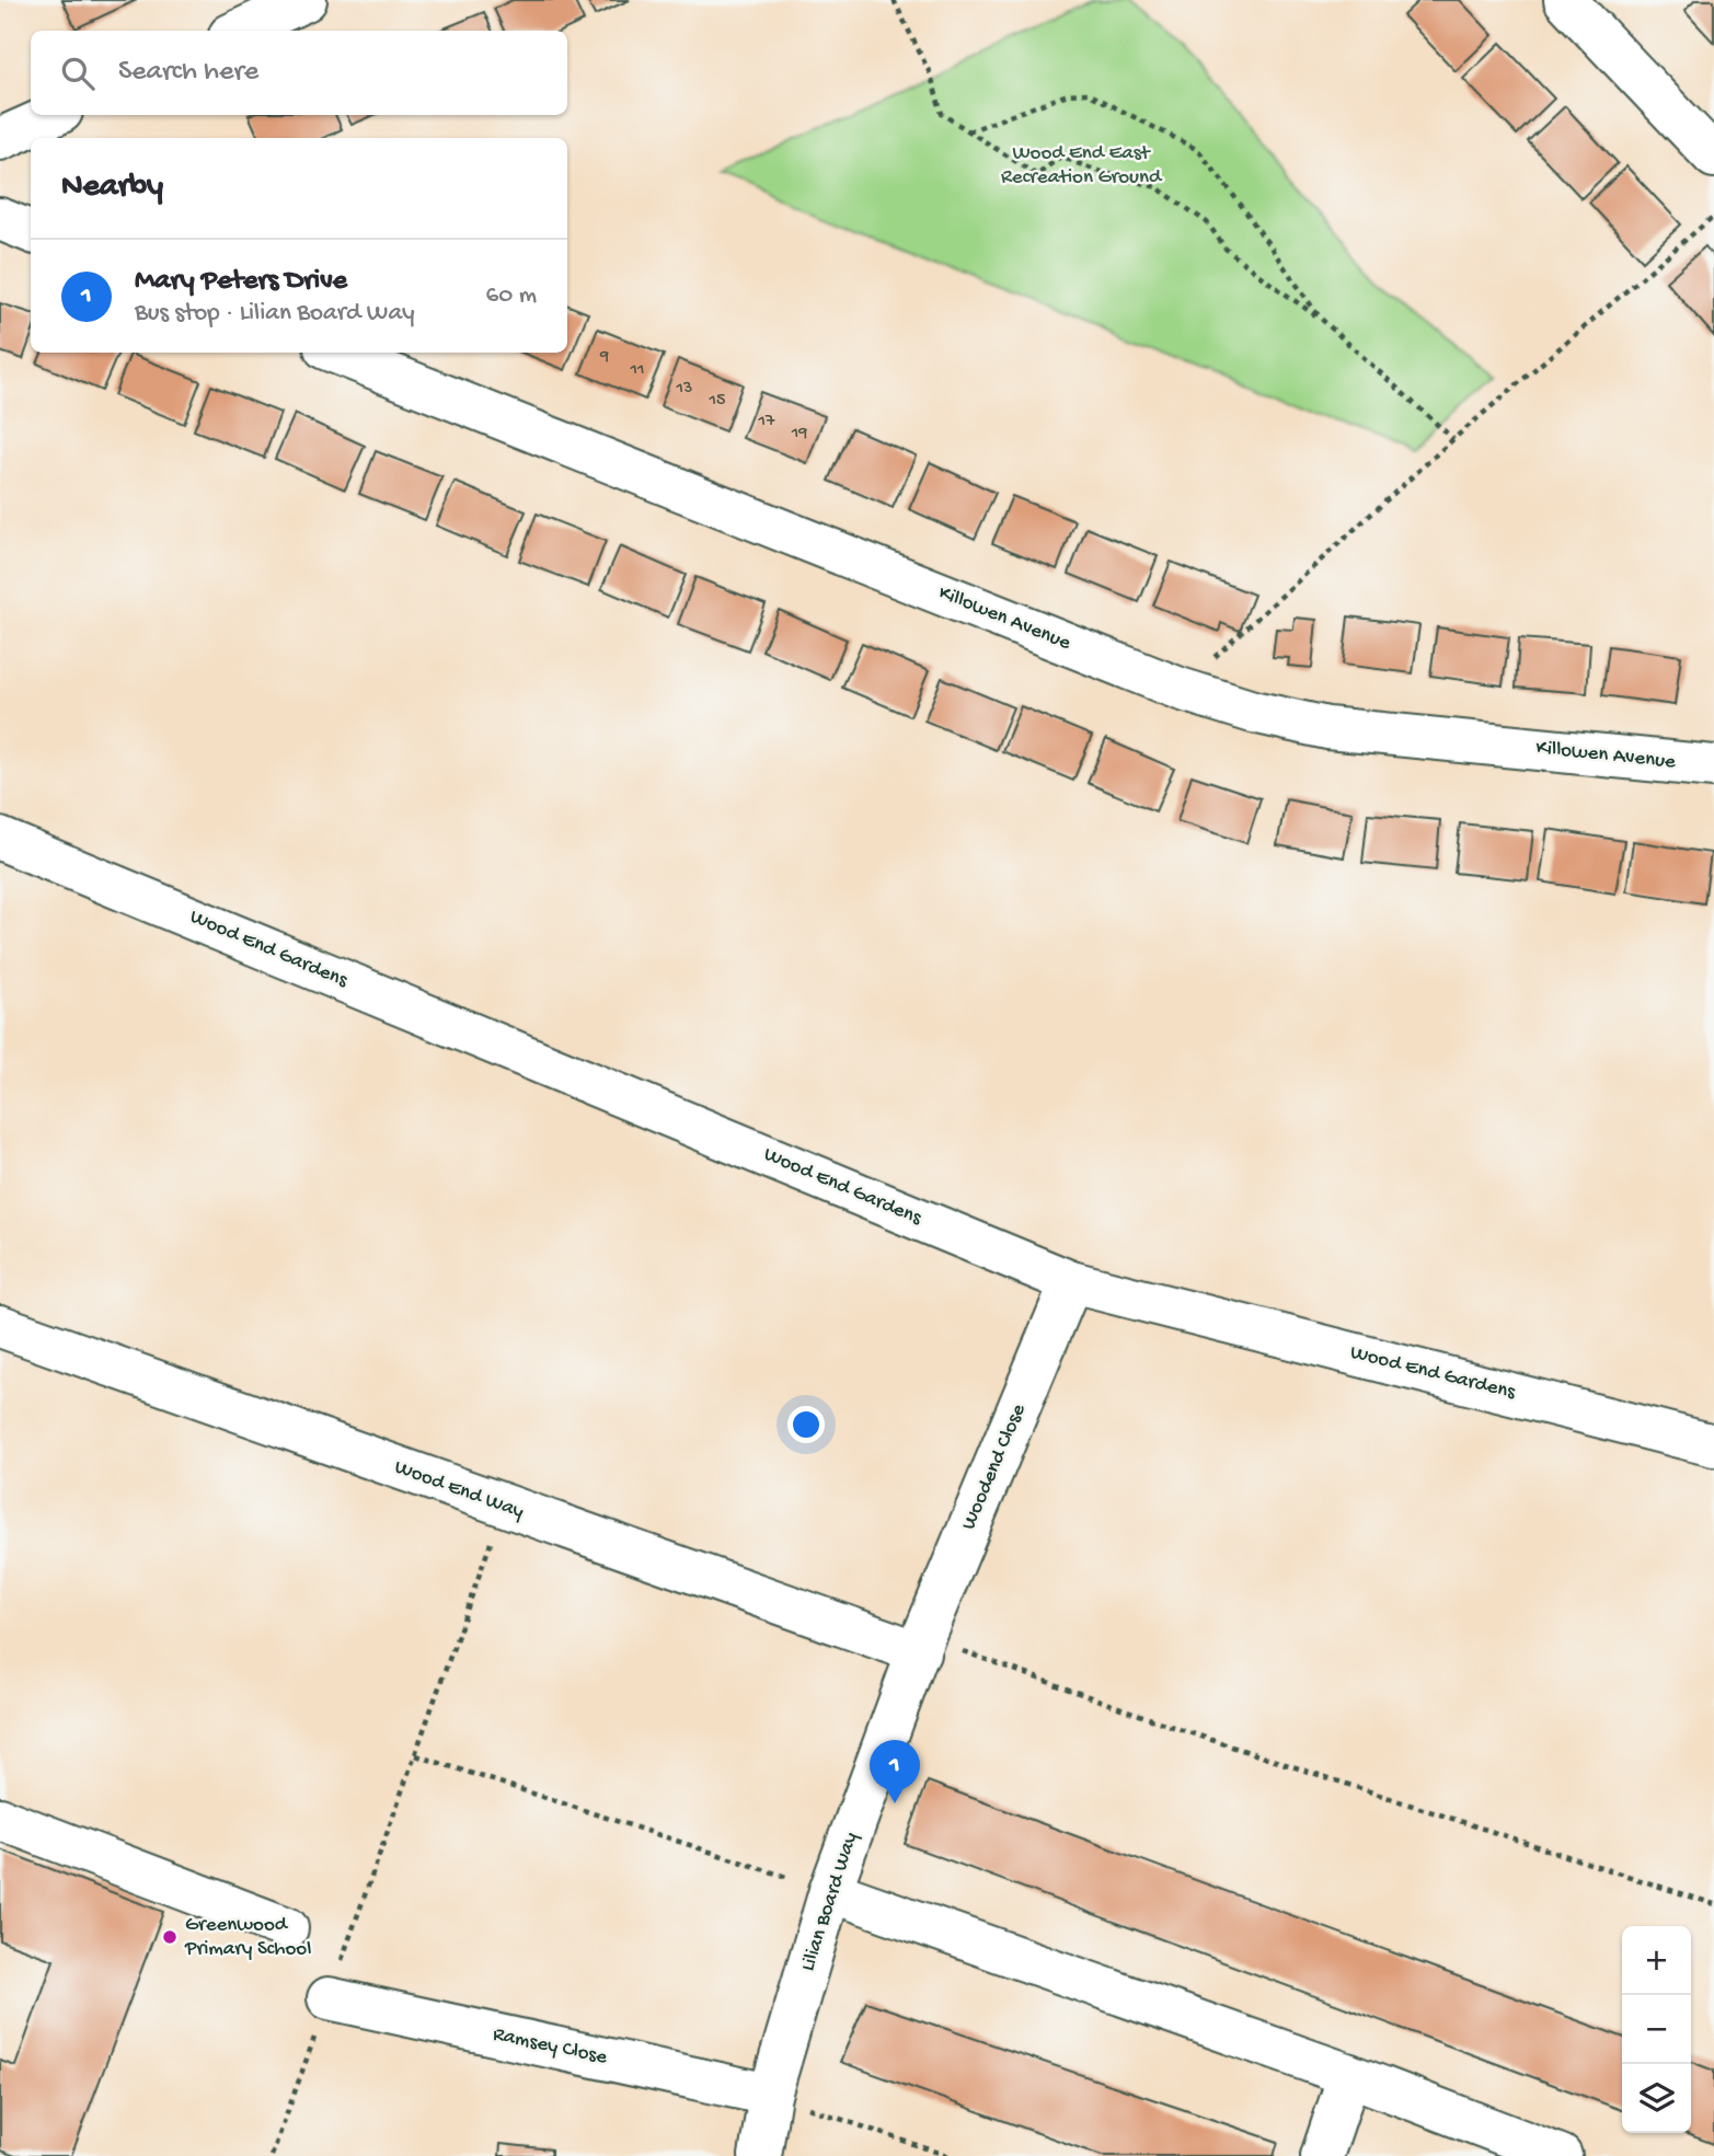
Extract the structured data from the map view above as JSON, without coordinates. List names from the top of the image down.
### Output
{
  "streets": {
    "street": [
      "Killowen Avenue",
      "Wood End Gardens",
      "Woodend Close",
      "Wood End Way",
      "Lilian Board Way",
      "Ramsey Close"
    ]
  },
  "crossings": [
    ["Wood End Gardens", "Woodend Close"],
    ["Woodend Close", "Wood End Way"],
    ["Woodend Close", "Lilian Board Way"],
    ["Wood End Way", "Lilian Board Way"],
    ["Lilian Board Way", "Ramsey Close"]
  ],
  "parks": ["Wood End East Recreation Ground"],
  "places": ["Greenwood Primary School"],
  "house_numbers": [
    "9",
    "11",
    "13",
    "15",
    "17",
    "19"
  ],
  "page": {
    "search": "Search here",
    "heading": "Nearby",
    "list": [
      {
        "mark": "1",
        "name": "Mary Peters Drive",
        "note": "Bus stop · Lilian Board Way",
        "value": "60 m"
      }
    ],
    "pins": "1",
    "map_buttons": ["+", "−"]
  }
}
